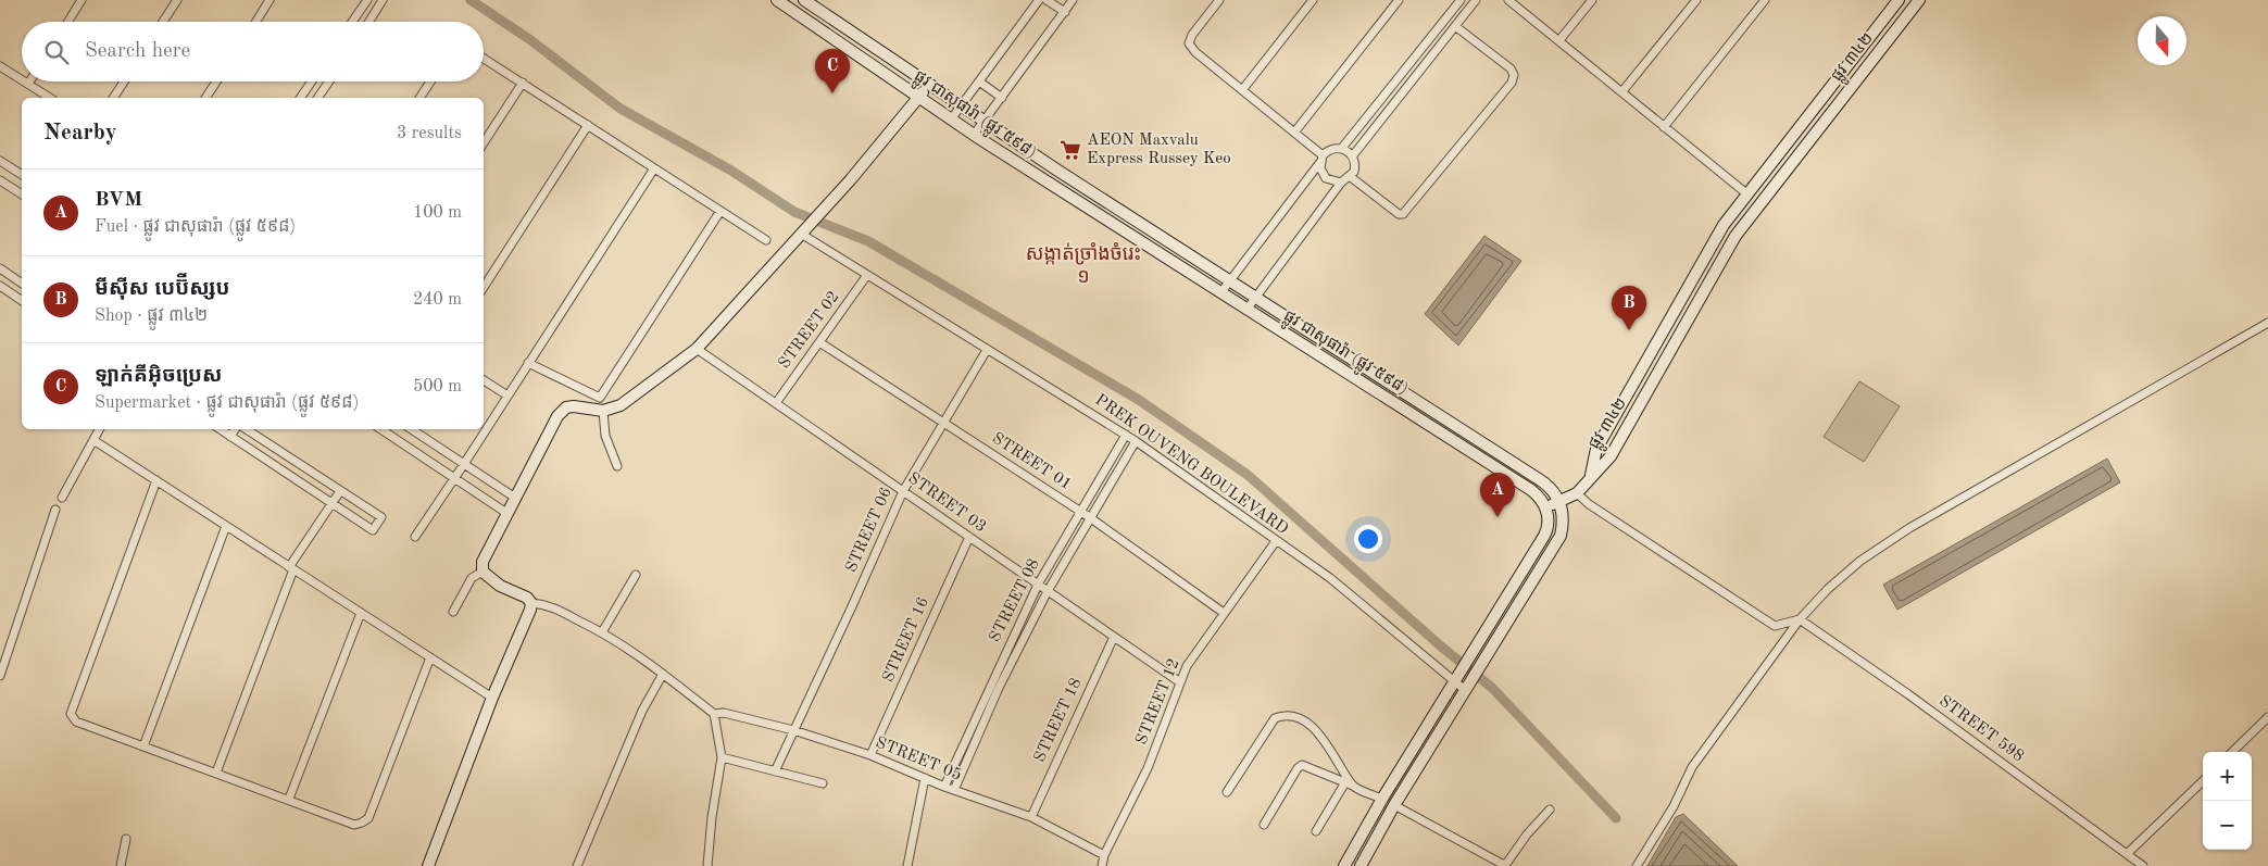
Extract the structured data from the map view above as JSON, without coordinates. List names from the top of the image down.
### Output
{
  "streets": {
    "main road": ["ផ្លូវ ៣៤២", "ផ្លូវ ជាសុផារ៉ា (ផ្លូវ ៥៩៨)"],
    "street": [
      "STREET 02",
      "STREET 01",
      "PREK OUVENG BOULEVARD",
      "STREET 03",
      "STREET 06",
      "STREET 08",
      "STREET 16",
      "STREET 12",
      "STREET 18",
      "STREET 598",
      "STREET 05"
    ]
  },
  "crossings": [
    ["STREET 02", "STREET 01"],
    ["STREET 02", "PREK OUVENG BOULEVARD"],
    ["STREET 02", "STREET 03"],
    ["STREET 01", "STREET 06"],
    ["STREET 01", "STREET 08"],
    ["STREET 01", "STREET 12"],
    ["PREK OUVENG BOULEVARD", "STREET 06"],
    ["PREK OUVENG BOULEVARD", "STREET 08"],
    ["PREK OUVENG BOULEVARD", "STREET 12"],
    ["STREET 03", "STREET 06"],
    ["STREET 03", "STREET 08"],
    ["STREET 03", "STREET 16"],
    ["STREET 03", "STREET 12"],
    ["STREET 03", "STREET 18"],
    ["STREET 06", "STREET 05"],
    ["STREET 08", "STREET 05"],
    ["STREET 16", "STREET 05"],
    ["STREET 12", "STREET 05"],
    ["STREET 18", "STREET 05"]
  ],
  "districts": ["សង្កាត់ច្រាំងចំរេះ ១"],
  "places": {
    "supermarket": ["AEON Maxvalu Express Russey Keo"]
  },
  "north": "bottom",
  "page": {
    "search": "Search here",
    "pins": ["C", "B", "A"],
    "heading": ["Nearby", "3 results"],
    "list": [
      {
        "mark": "A",
        "name": "BVM",
        "note": "Fuel · ផ្លូវ ជាសុផារ៉ា (ផ្លូវ ៥៩៨)",
        "value": "100 m"
      },
      {
        "mark": "B",
        "name": "មីសុីស បេប៊ីស្សប",
        "note": "Shop · ផ្លូវ ៣៤២",
        "value": "240 m"
      },
      {
        "mark": "C",
        "name": "ឡាក់គីអ៊ិចប្រេស",
        "note": "Supermarket · ផ្លូវ ជាសុផារ៉ា (ផ្លូវ ៥៩៨)",
        "value": "500 m"
      }
    ],
    "map_buttons": ["+", "−"]
  }
}
